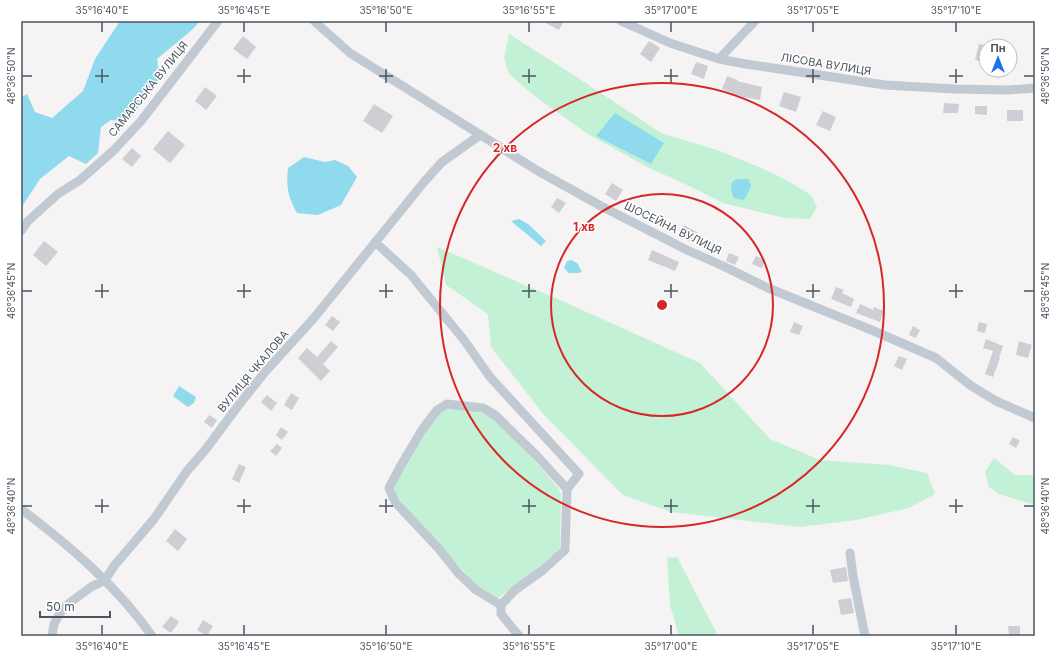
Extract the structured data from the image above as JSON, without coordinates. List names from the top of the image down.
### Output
{
  "streets": {
    "street": [
      "ЛІСОВА ВУЛИЦЯ",
      "САМАРСЬКА ВУЛИЦЯ",
      "ШОСЕЙНА ВУЛИЦЯ",
      "ВУЛИЦЯ ЧКАЛОВА"
    ]
  },
  "crossings": [
    ["ШОСЕЙНА ВУЛИЦЯ", "ВУЛИЦЯ ЧКАЛОВА"]
  ],
  "scale_bar": "50 m",
  "north": "top",
  "coordinates": [
    "35°16'40\"E",
    "35°16'45\"E",
    "35°16'50\"E",
    "35°16'55\"E",
    "35°17'00\"E",
    "35°17'05\"E",
    "35°17'10\"E",
    "48°36'50\"N",
    "48°36'45\"N",
    "48°36'40\"N"
  ],
  "rings": ["2 хв", "1 хв"]
}
